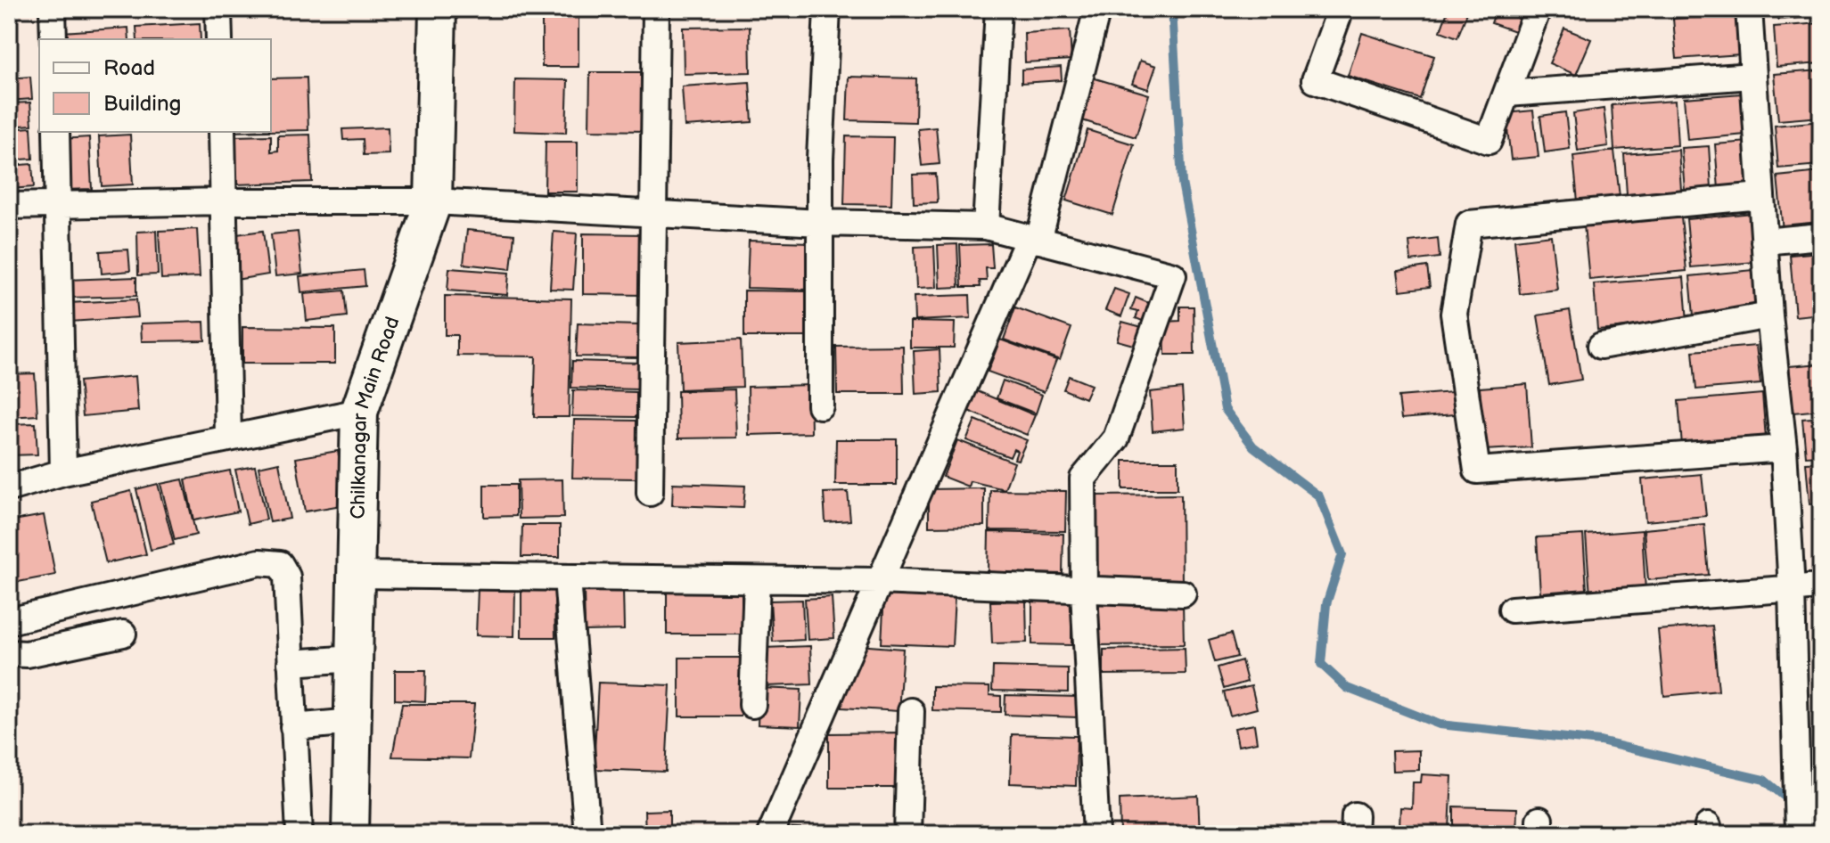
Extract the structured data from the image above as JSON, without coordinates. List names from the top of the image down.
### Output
{
  "streets": {
    "main road": ["Chilkanagar Main Road"]
  },
  "legend": ["Road", "Building"]
}
